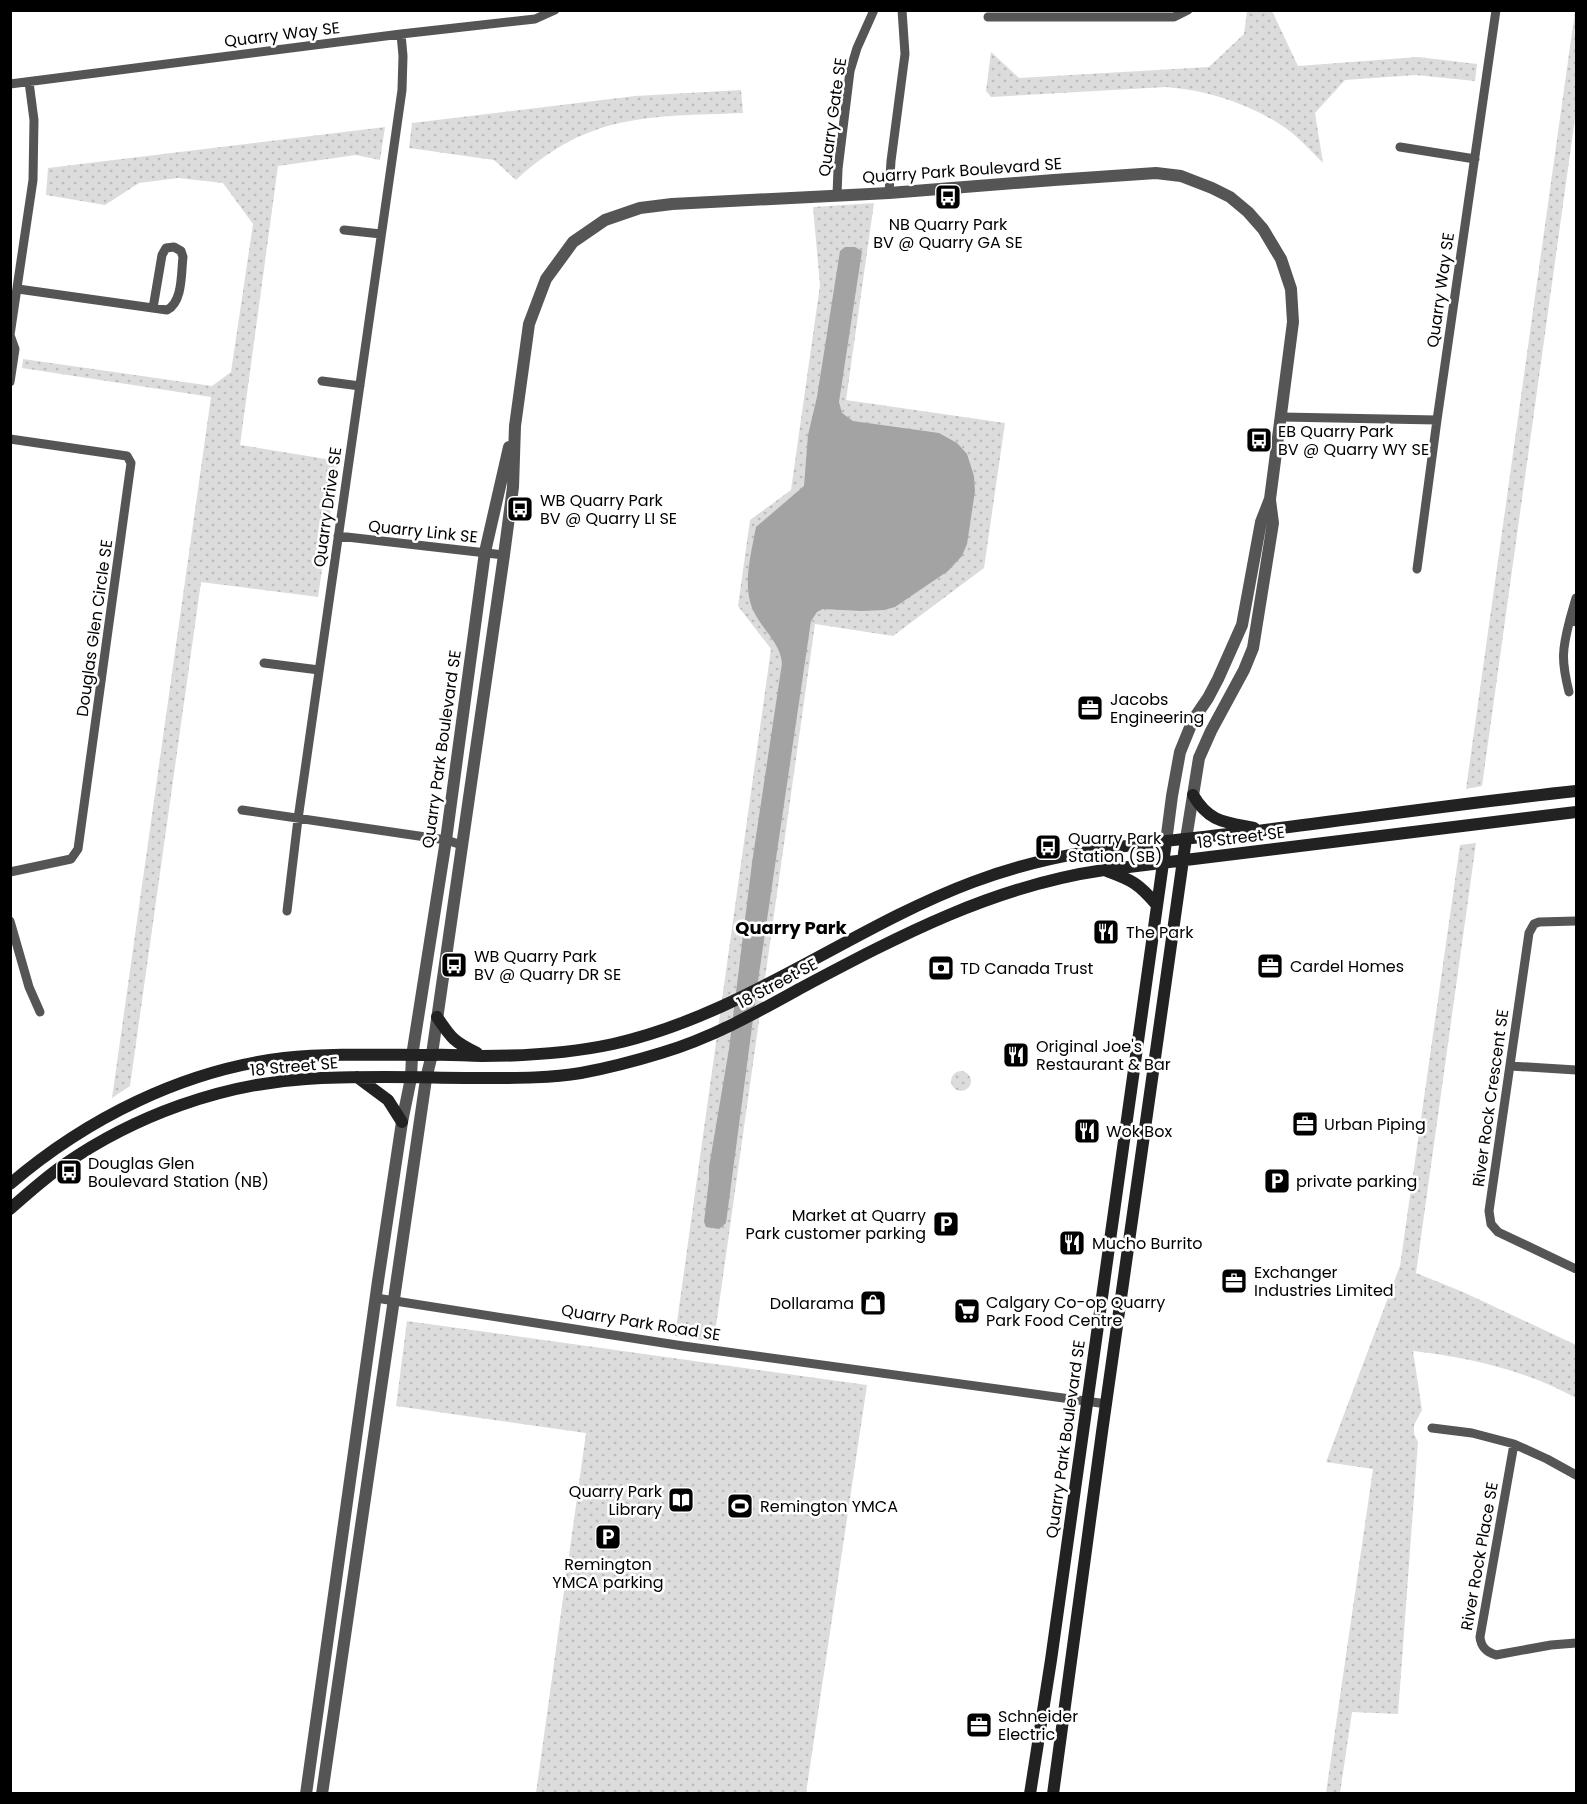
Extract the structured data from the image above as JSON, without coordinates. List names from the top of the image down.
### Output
{
  "streets": {
    "main road": ["Quarry Park Boulevard SE", "18 Street SE"],
    "street": [
      "Quarry Way SE",
      "Quarry Gate SE",
      "Quarry Drive SE",
      "Quarry Link SE",
      "Douglas Glen Circle SE",
      "River Rock Crescent SE",
      "Quarry Park Road SE",
      "River Rock Place SE"
    ]
  },
  "crossings": [
    ["Quarry Way SE", "Quarry Drive SE"],
    ["Quarry Gate SE", "Quarry Park Boulevard SE"],
    ["Quarry Park Boulevard SE", "Quarry Link SE"],
    ["Quarry Park Boulevard SE", "18 Street SE"],
    ["Quarry Park Boulevard SE", "Quarry Park Road SE"],
    ["Quarry Drive SE", "Quarry Link SE"]
  ],
  "districts": ["Quarry Park"],
  "places": {
    "bus stop": [
      "NB Quarry Park BV @ Quarry GA SE",
      "EB Quarry Park BV @ Quarry WY SE",
      "WB Quarry Park BV @ Quarry LI SE",
      "Quarry Park Station (SB)",
      "WB Quarry Park BV @ Quarry DR SE",
      "Douglas Glen Boulevard Station (NB)"
    ],
    "office": [
      "Jacobs Engineering",
      "Cardel Homes",
      "Urban Piping",
      "Exchanger Industries Limited",
      "Schneider Electric"
    ],
    "restaurant": [
      "The Park",
      "Original Joe's Restaurant & Bar",
      "Wok Box",
      "Mucho Burrito"
    ],
    "bank": ["TD Canada Trust"],
    "parking": ["private parking", "Market at Quarry Park customer parking", "Remington YMCA parking"],
    "shop": ["Dollarama"],
    "supermarket": ["Calgary Co-op Quarry Park Food Centre"],
    "library": ["Quarry Park Library"],
    "sports": ["Remington YMCA"]
  }
}
